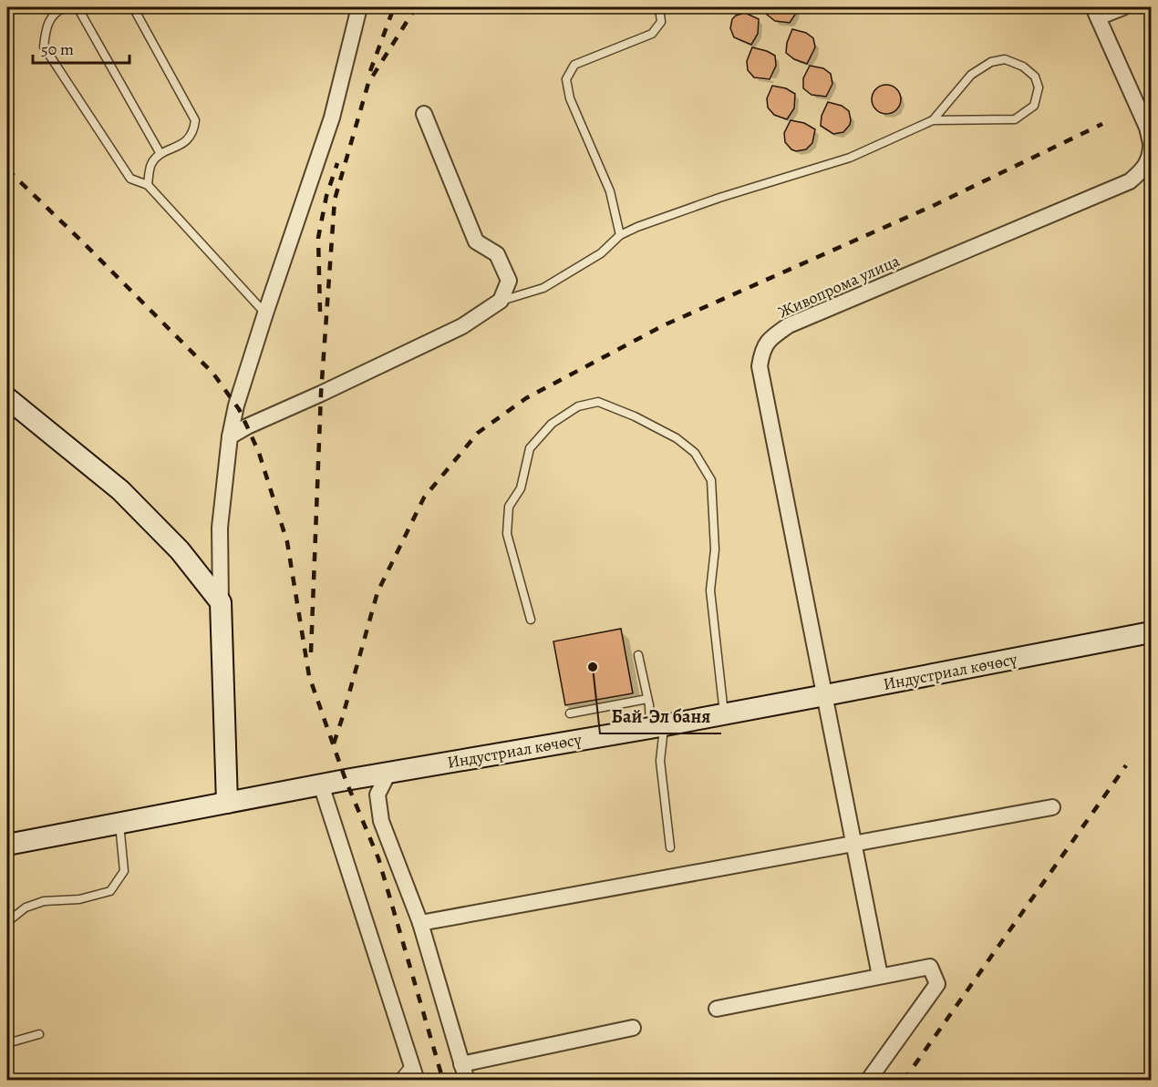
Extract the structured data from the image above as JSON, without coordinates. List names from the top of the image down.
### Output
{
  "streets": {
    "main road": ["Индустриал көчөсү"],
    "street": ["Живопрома улица"]
  },
  "crossings": [
    ["Живопрома улица", "Индустриал көчөсү"]
  ],
  "places": ["Бай-Эл баня"],
  "scale_bar": "50 m"
}
